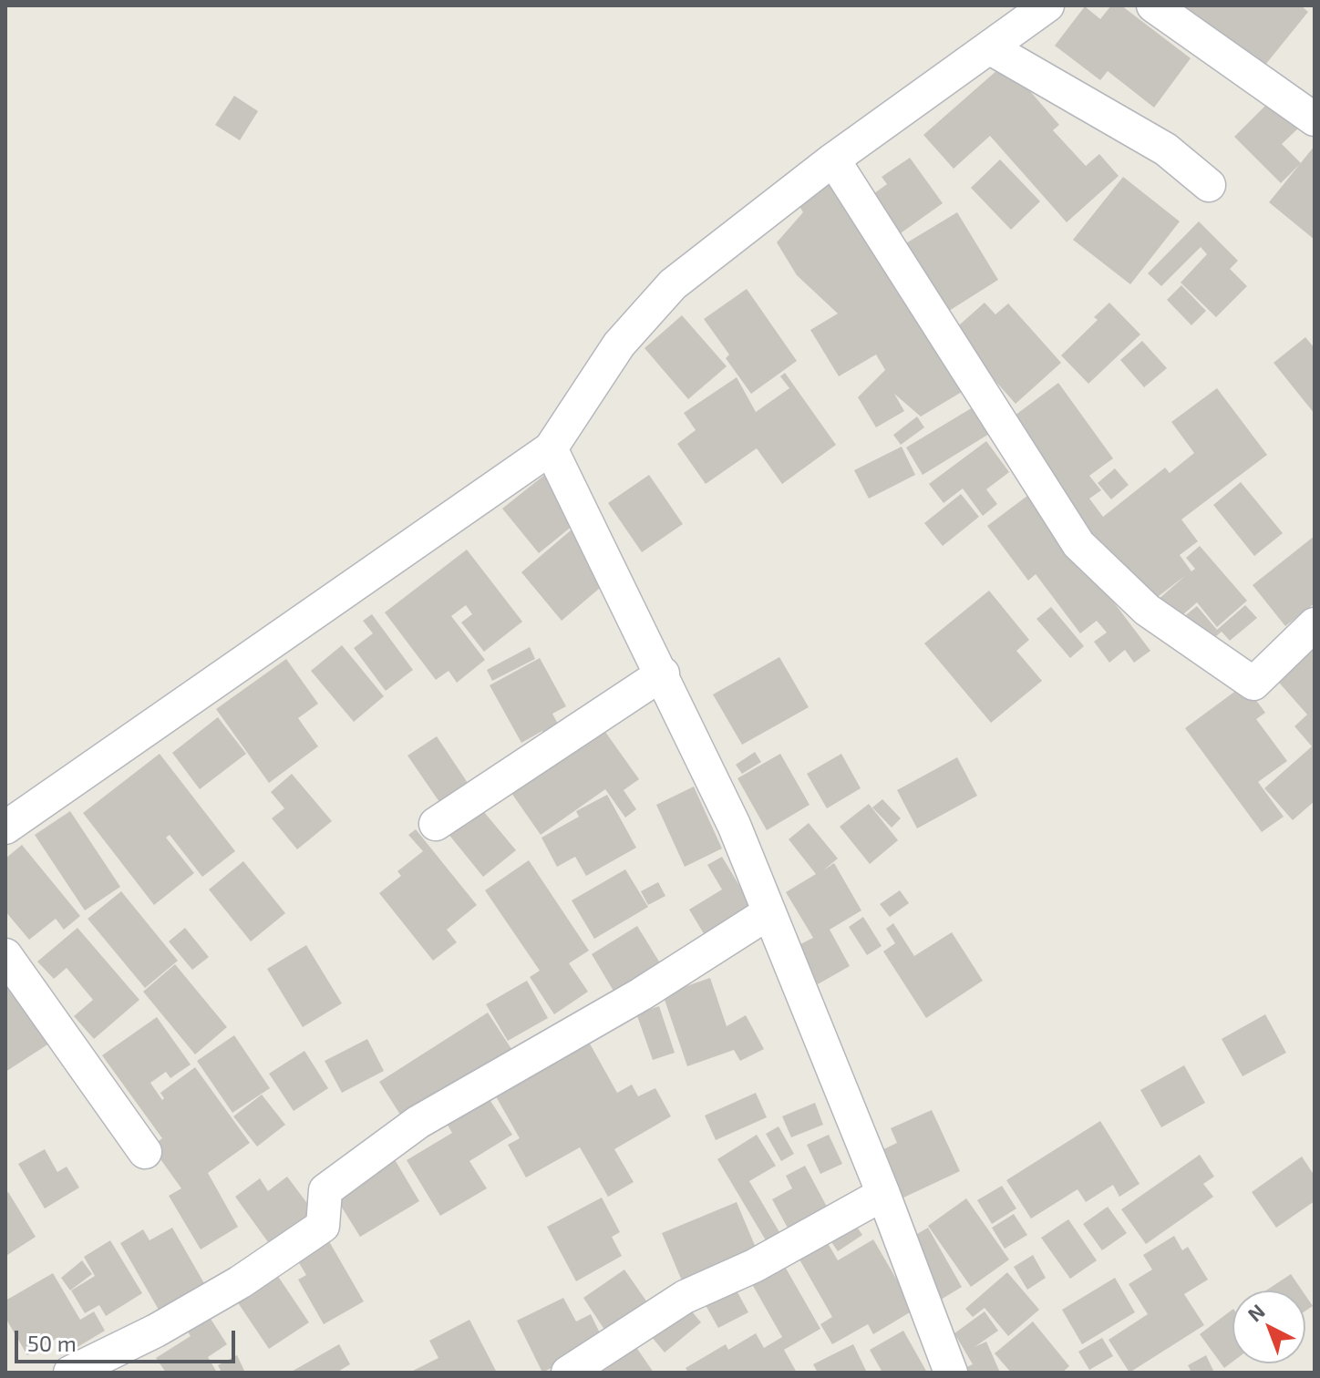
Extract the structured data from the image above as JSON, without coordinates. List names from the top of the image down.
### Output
{
  "scale_bar": "50 m",
  "north": "top left"
}
